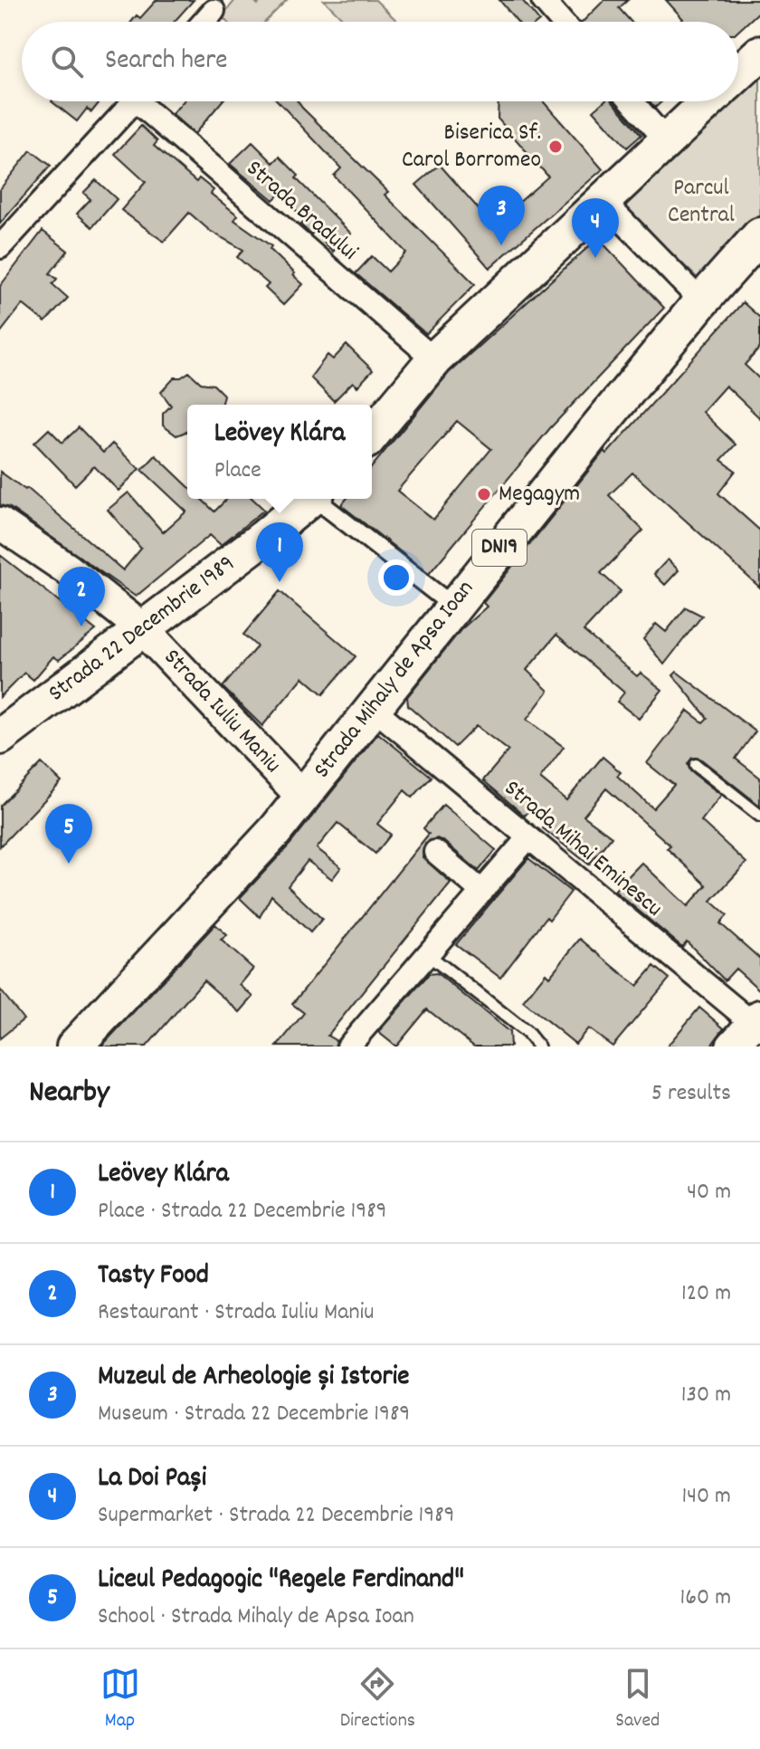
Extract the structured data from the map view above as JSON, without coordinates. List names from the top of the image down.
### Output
{
  "streets": {
    "main road": [
      "DN19",
      "Strada 22 Decembrie 1989",
      "Strada Mihaly de Apsa Ioan",
      "Strada Iuliu Maniu"
    ],
    "street": ["Strada Bradului", "Strada Mihai Eminescu"]
  },
  "crossings": [
    ["DN19", "Strada Mihaly de Apsa Ioan"],
    ["Strada 22 Decembrie 1989", "Strada Iuliu Maniu"],
    ["Strada Mihaly de Apsa Ioan", "Strada Iuliu Maniu"],
    ["Strada Mihaly de Apsa Ioan", "Strada Mihai Eminescu"]
  ],
  "parks": ["Parcul Central"],
  "places": ["Biserica Sf. Carol Borromeo", "Megagym"],
  "page": {
    "search": "Search here",
    "pins": [
      "3",
      "4",
      "1",
      "2",
      "5"
    ],
    "popup": ["Leövey Klára", "Place"],
    "heading": ["Nearby", "5 results"],
    "list": [
      {
        "mark": "1",
        "name": "Leövey Klára",
        "note": "Place · Strada 22 Decembrie 1989",
        "value": "40 m"
      },
      {
        "mark": "2",
        "name": "Tasty Food",
        "note": "Restaurant · Strada Iuliu Maniu",
        "value": "120 m"
      },
      {
        "mark": "3",
        "name": "Muzeul de Arheologie și Istorie",
        "note": "Museum · Strada 22 Decembrie 1989",
        "value": "130 m"
      },
      {
        "mark": "4",
        "name": "La Doi Pași",
        "note": "Supermarket · Strada 22 Decembrie 1989",
        "value": "140 m"
      },
      {
        "mark": "5",
        "name": "Liceul Pedagogic \"Regele Ferdinand\"",
        "note": "School · Strada Mihaly de Apsa Ioan",
        "value": "160 m"
      }
    ],
    "nav": ["Map", "Directions", "Saved"]
  }
}
